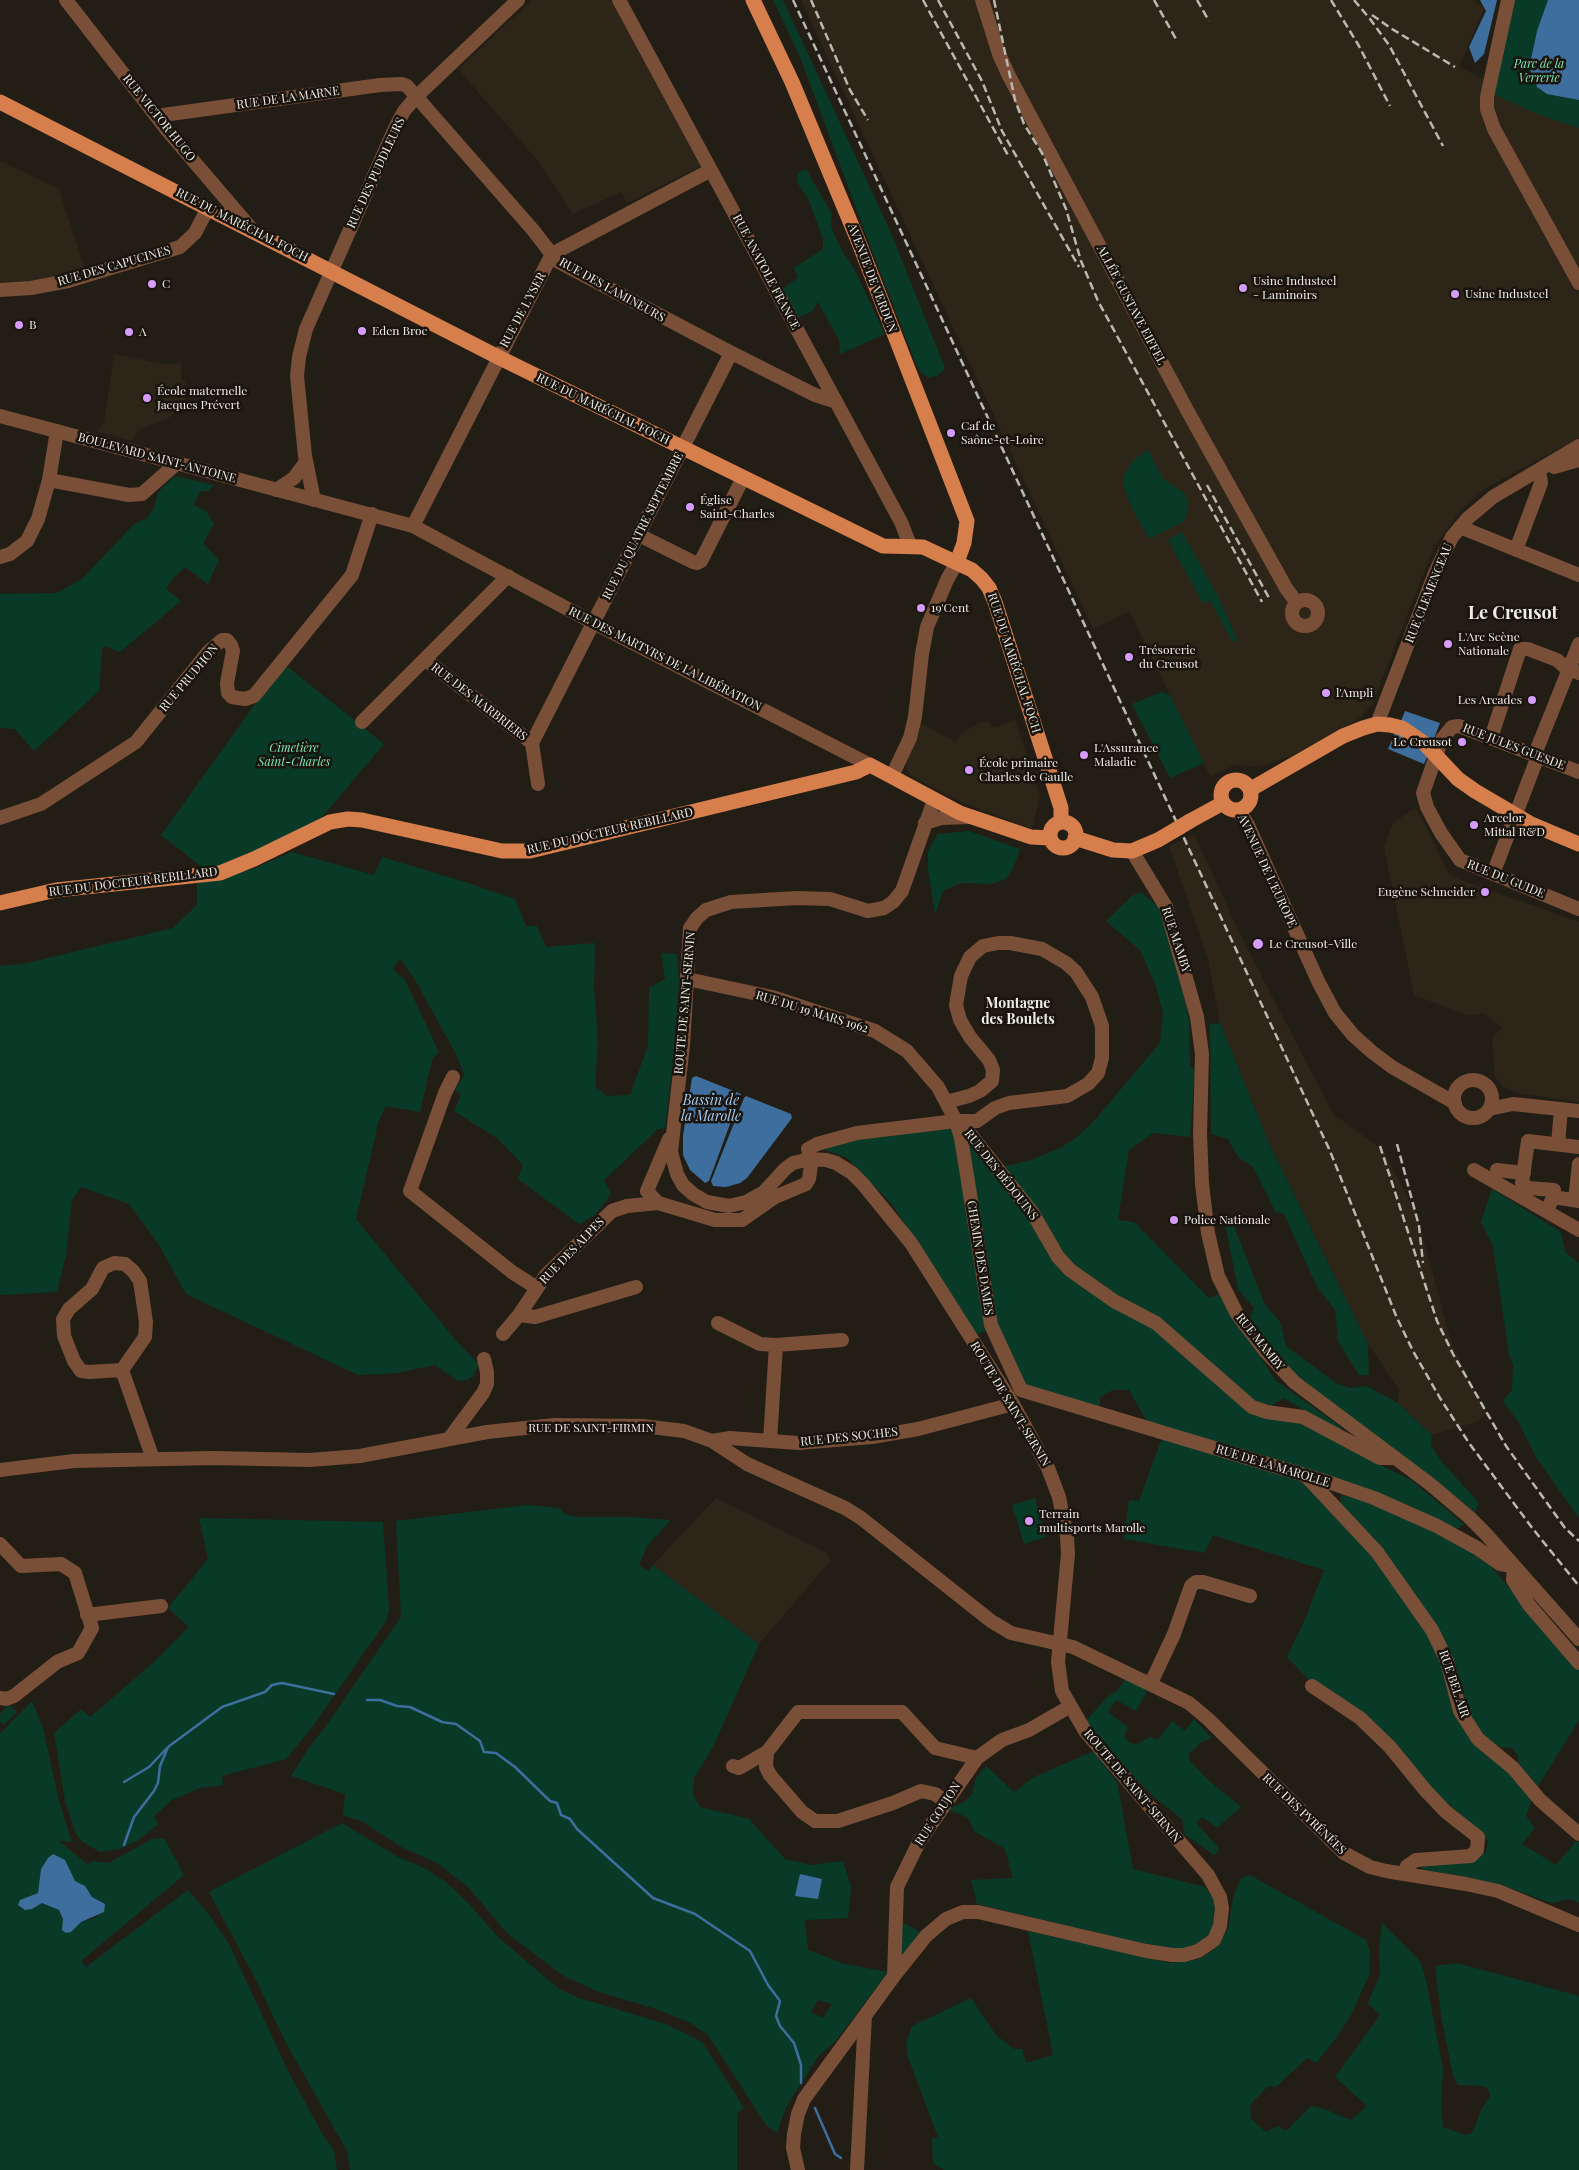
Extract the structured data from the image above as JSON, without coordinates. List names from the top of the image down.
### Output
{
  "streets": {
    "main road": [
      "RUE DU MARÉCHAL FOCH",
      "AVENUE DE VERDUN",
      "RUE DES MARTYRS DE LA LIBÉRATION",
      "RUE DU DOCTEUR REBILLARD"
    ],
    "street": [
      "RUE DE LA MARNE",
      "RUE VICTOR HUGO",
      "RUE DES PUDDLEURS",
      "RUE DES CAPUCINES",
      "RUE ANATOLE FRANCE",
      "RUE DES LAMINEURS",
      "ALLÉE GUSTAVE EIFFEL",
      "RUE DE L'YSER",
      "BOULEVARD SAINT-ANTOINE",
      "RUE DU QUATRE SEPTEMBRE",
      "RUE CLEMENCEAU",
      "RUE PRUDHON",
      "RUE DES MARBRIERS",
      "RUE JULES GUESDE",
      "AVENUE DE L'EUROPE",
      "RUE DU GUIDE",
      "RUE MAMBY",
      "ROUTE DE SAINT-SERNIN",
      "RUE DU 19 MARS 1962",
      "RUE DES BÉDOUINS",
      "RUE DES ALPES",
      "CHEMIN DES DAMES",
      "RUE DE SAINT-FIRMIN",
      "RUE DES SOCHES",
      "RUE DE LA MAROLLE",
      "RUE BEL AIR",
      "RUE GOUJON",
      "RUE DES PYRÉNÉES"
    ]
  },
  "crossings": [
    ["RUE DE LA MARNE", "RUE VICTOR HUGO"],
    ["RUE DE LA MARNE", "RUE DES PUDDLEURS"],
    ["RUE DE LA MARNE", "RUE DES LAMINEURS"],
    ["RUE VICTOR HUGO", "RUE DU MARÉCHAL FOCH"],
    ["RUE DES PUDDLEURS", "RUE DU MARÉCHAL FOCH"],
    ["RUE DES PUDDLEURS", "RUE DES LAMINEURS"],
    ["RUE DU MARÉCHAL FOCH", "RUE DES CAPUCINES"],
    ["RUE DU MARÉCHAL FOCH", "RUE ANATOLE FRANCE"],
    ["RUE DU MARÉCHAL FOCH", "AVENUE DE VERDUN"],
    ["RUE DU MARÉCHAL FOCH", "RUE DE L'YSER"],
    ["RUE DU MARÉCHAL FOCH", "RUE DU QUATRE SEPTEMBRE"],
    ["RUE DU MARÉCHAL FOCH", "RUE DES MARTYRS DE LA LIBÉRATION"],
    ["RUE ANATOLE FRANCE", "RUE DES LAMINEURS"],
    ["RUE DES LAMINEURS", "RUE DE L'YSER"],
    ["RUE DES LAMINEURS", "RUE DU QUATRE SEPTEMBRE"],
    ["RUE DE L'YSER", "RUE DES MARTYRS DE LA LIBÉRATION"],
    ["BOULEVARD SAINT-ANTOINE", "RUE DES MARTYRS DE LA LIBÉRATION"],
    ["RUE DU QUATRE SEPTEMBRE", "RUE DES MARTYRS DE LA LIBÉRATION"],
    ["RUE DU QUATRE SEPTEMBRE", "RUE DES MARBRIERS"],
    ["RUE DES MARTYRS DE LA LIBÉRATION", "RUE PRUDHON"],
    ["RUE DES MARTYRS DE LA LIBÉRATION", "RUE DU DOCTEUR REBILLARD"],
    ["RUE DES MARTYRS DE LA LIBÉRATION", "ROUTE DE SAINT-SERNIN"],
    ["RUE JULES GUESDE", "RUE DU GUIDE"],
    ["RUE MAMBY", "RUE DES BÉDOUINS"],
    ["RUE MAMBY", "RUE DE LA MAROLLE"],
    ["ROUTE DE SAINT-SERNIN", "RUE DU 19 MARS 1962"],
    ["ROUTE DE SAINT-SERNIN", "RUE DES BÉDOUINS"],
    ["ROUTE DE SAINT-SERNIN", "RUE DES ALPES"],
    ["ROUTE DE SAINT-SERNIN", "RUE DE SAINT-FIRMIN"],
    ["ROUTE DE SAINT-SERNIN", "RUE DES SOCHES"],
    ["ROUTE DE SAINT-SERNIN", "RUE GOUJON"],
    ["ROUTE DE SAINT-SERNIN", "RUE DES PYRÉNÉES"],
    ["RUE DU 19 MARS 1962", "RUE DES BÉDOUINS"],
    ["RUE DU 19 MARS 1962", "CHEMIN DES DAMES"],
    ["RUE DES BÉDOUINS", "RUE DES ALPES"],
    ["RUE DES BÉDOUINS", "CHEMIN DES DAMES"],
    ["CHEMIN DES DAMES", "RUE DE LA MAROLLE"],
    ["RUE DE SAINT-FIRMIN", "RUE DES SOCHES"],
    ["RUE DE SAINT-FIRMIN", "RUE DES PYRÉNÉES"],
    ["RUE DE LA MAROLLE", "RUE BEL AIR"]
  ],
  "districts": ["Le Creusot", "Montagne des Boulets"],
  "water": ["Bassin de la Marolle"],
  "parks": ["Parc de la Verrerie", "Cimetière Saint-Charles"],
  "places": [
    "C",
    "Usine Industeel - Laminoirs",
    "Usine Industeel",
    "B",
    "Eden Broc",
    "A",
    "École maternelle Jacques Prévert",
    "Caf de Saône-et-Loire",
    "Église Saint-Charles",
    "19'Cent",
    "L'Arc Scène Nationale",
    "Trésorerie du Creusot",
    "l'Ampli",
    "Les Arcades",
    "Le Creusot",
    "L'Assurance Maladie",
    "École primaire Charles de Gaulle",
    "Arcelor Mittal R&D",
    "Eugène Schneider",
    "Le Creusot-Ville",
    "Police Nationale",
    "Terrain multisports Marolle"
  ]
}
